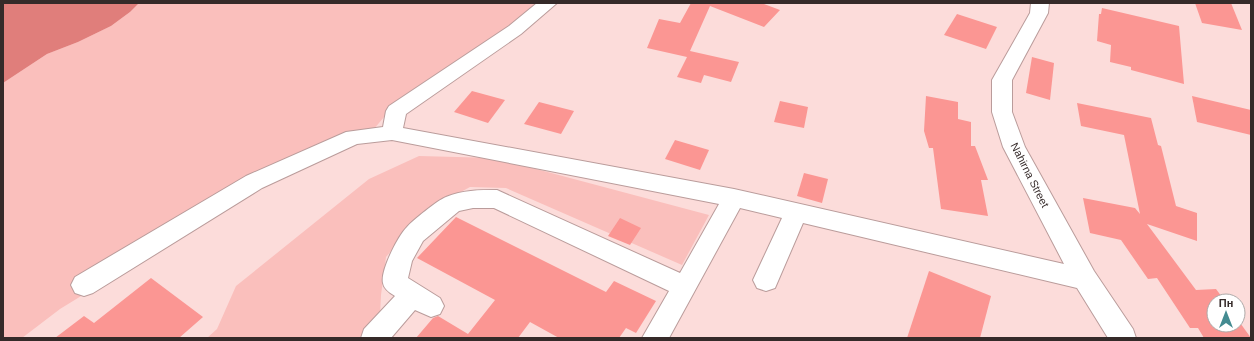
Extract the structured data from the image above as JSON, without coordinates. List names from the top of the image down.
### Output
{
  "streets": {
    "street": ["Nahirna Street"]
  },
  "north": "top"
}
